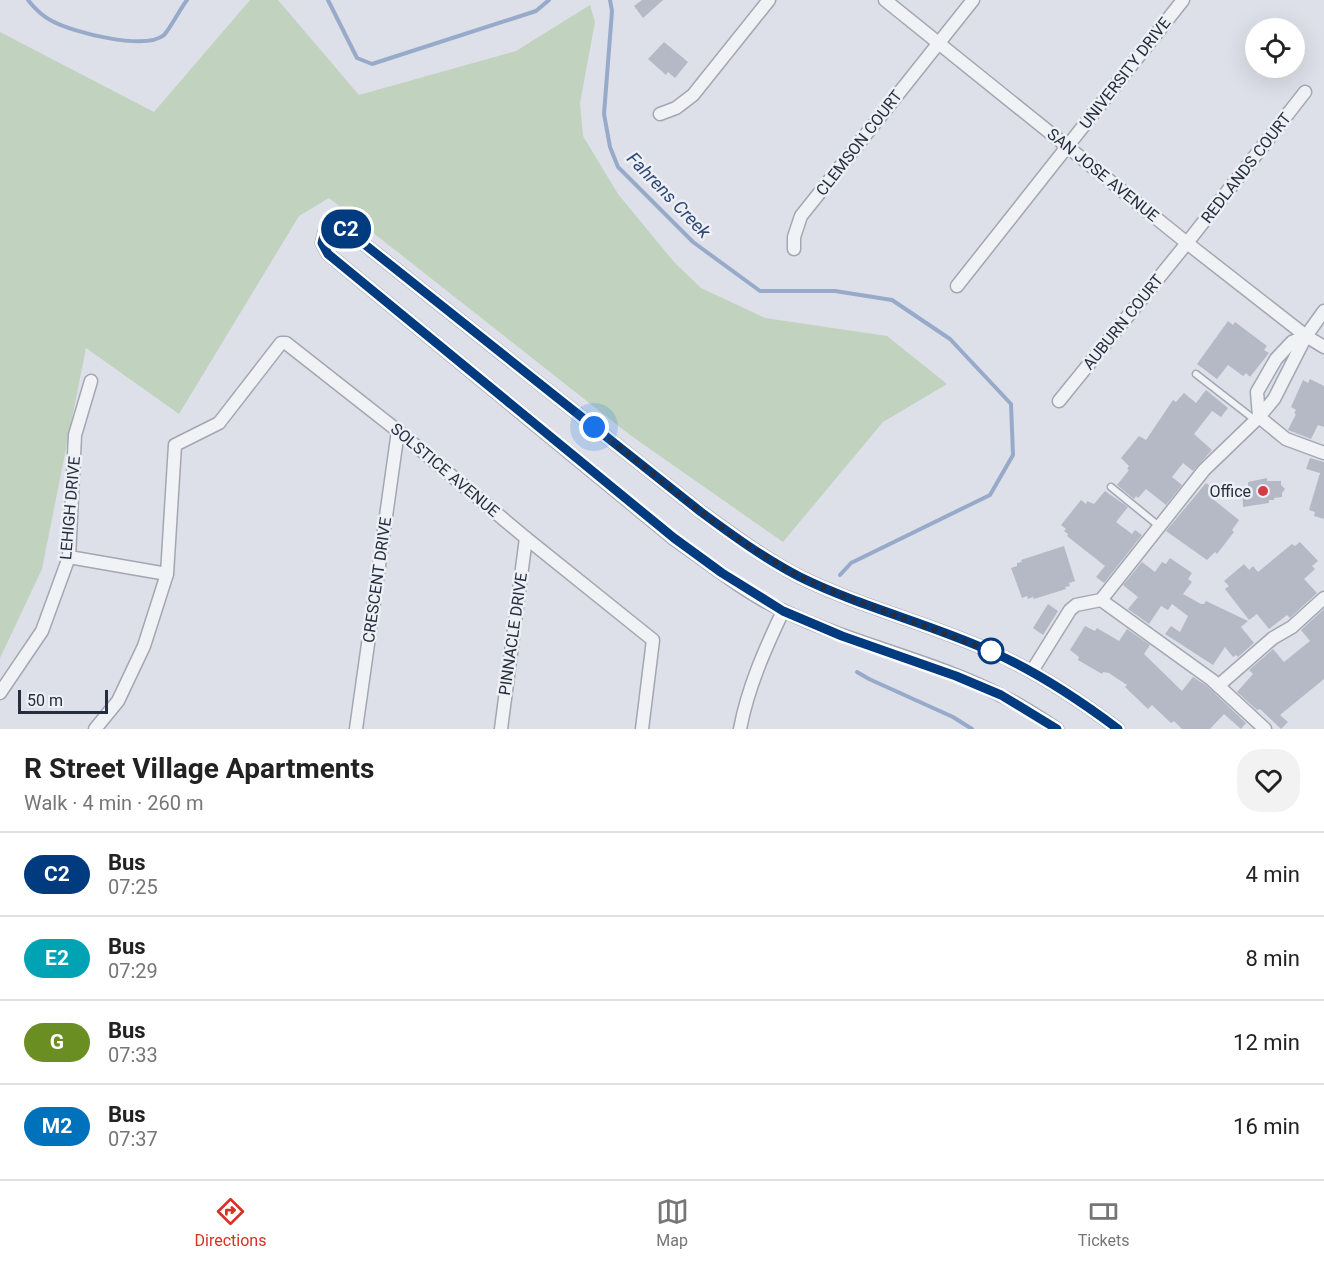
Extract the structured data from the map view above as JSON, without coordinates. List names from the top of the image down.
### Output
{
  "streets": {
    "street": [
      "UNIVERSITY DRIVE",
      "CLEMSON COURT",
      "REDLANDS COURT",
      "SAN JOSE AVENUE",
      "AUBURN COURT",
      "SOLSTICE AVENUE",
      "LEHIGH DRIVE",
      "CRESCENT DRIVE",
      "PINNACLE DRIVE"
    ]
  },
  "crossings": [
    ["UNIVERSITY DRIVE", "SAN JOSE AVENUE"],
    ["CLEMSON COURT", "SAN JOSE AVENUE"],
    ["REDLANDS COURT", "SAN JOSE AVENUE"],
    ["REDLANDS COURT", "AUBURN COURT"],
    ["SAN JOSE AVENUE", "AUBURN COURT"],
    ["SOLSTICE AVENUE", "CRESCENT DRIVE"],
    ["SOLSTICE AVENUE", "PINNACLE DRIVE"]
  ],
  "water": ["Fahrens Creek"],
  "places": ["Office"],
  "lines": ["bus line C2"],
  "scale_bar": "50 m",
  "page": {
    "on_map": "C2",
    "scale": "50 m",
    "heading": ["R Street Village Apartments", "Walk · 4 min · 260 m"],
    "list": [
      {
        "mark": "C2",
        "name": "Bus",
        "note": "07:25",
        "value": "4 min"
      },
      {
        "mark": "E2",
        "name": "Bus",
        "note": "07:29",
        "value": "8 min"
      },
      {
        "mark": "G",
        "name": "Bus",
        "note": "07:33",
        "value": "12 min"
      },
      {
        "mark": "M2",
        "name": "Bus",
        "note": "07:37",
        "value": "16 min"
      }
    ],
    "tabs": ["Directions", "Map", "Tickets"]
  }
}
